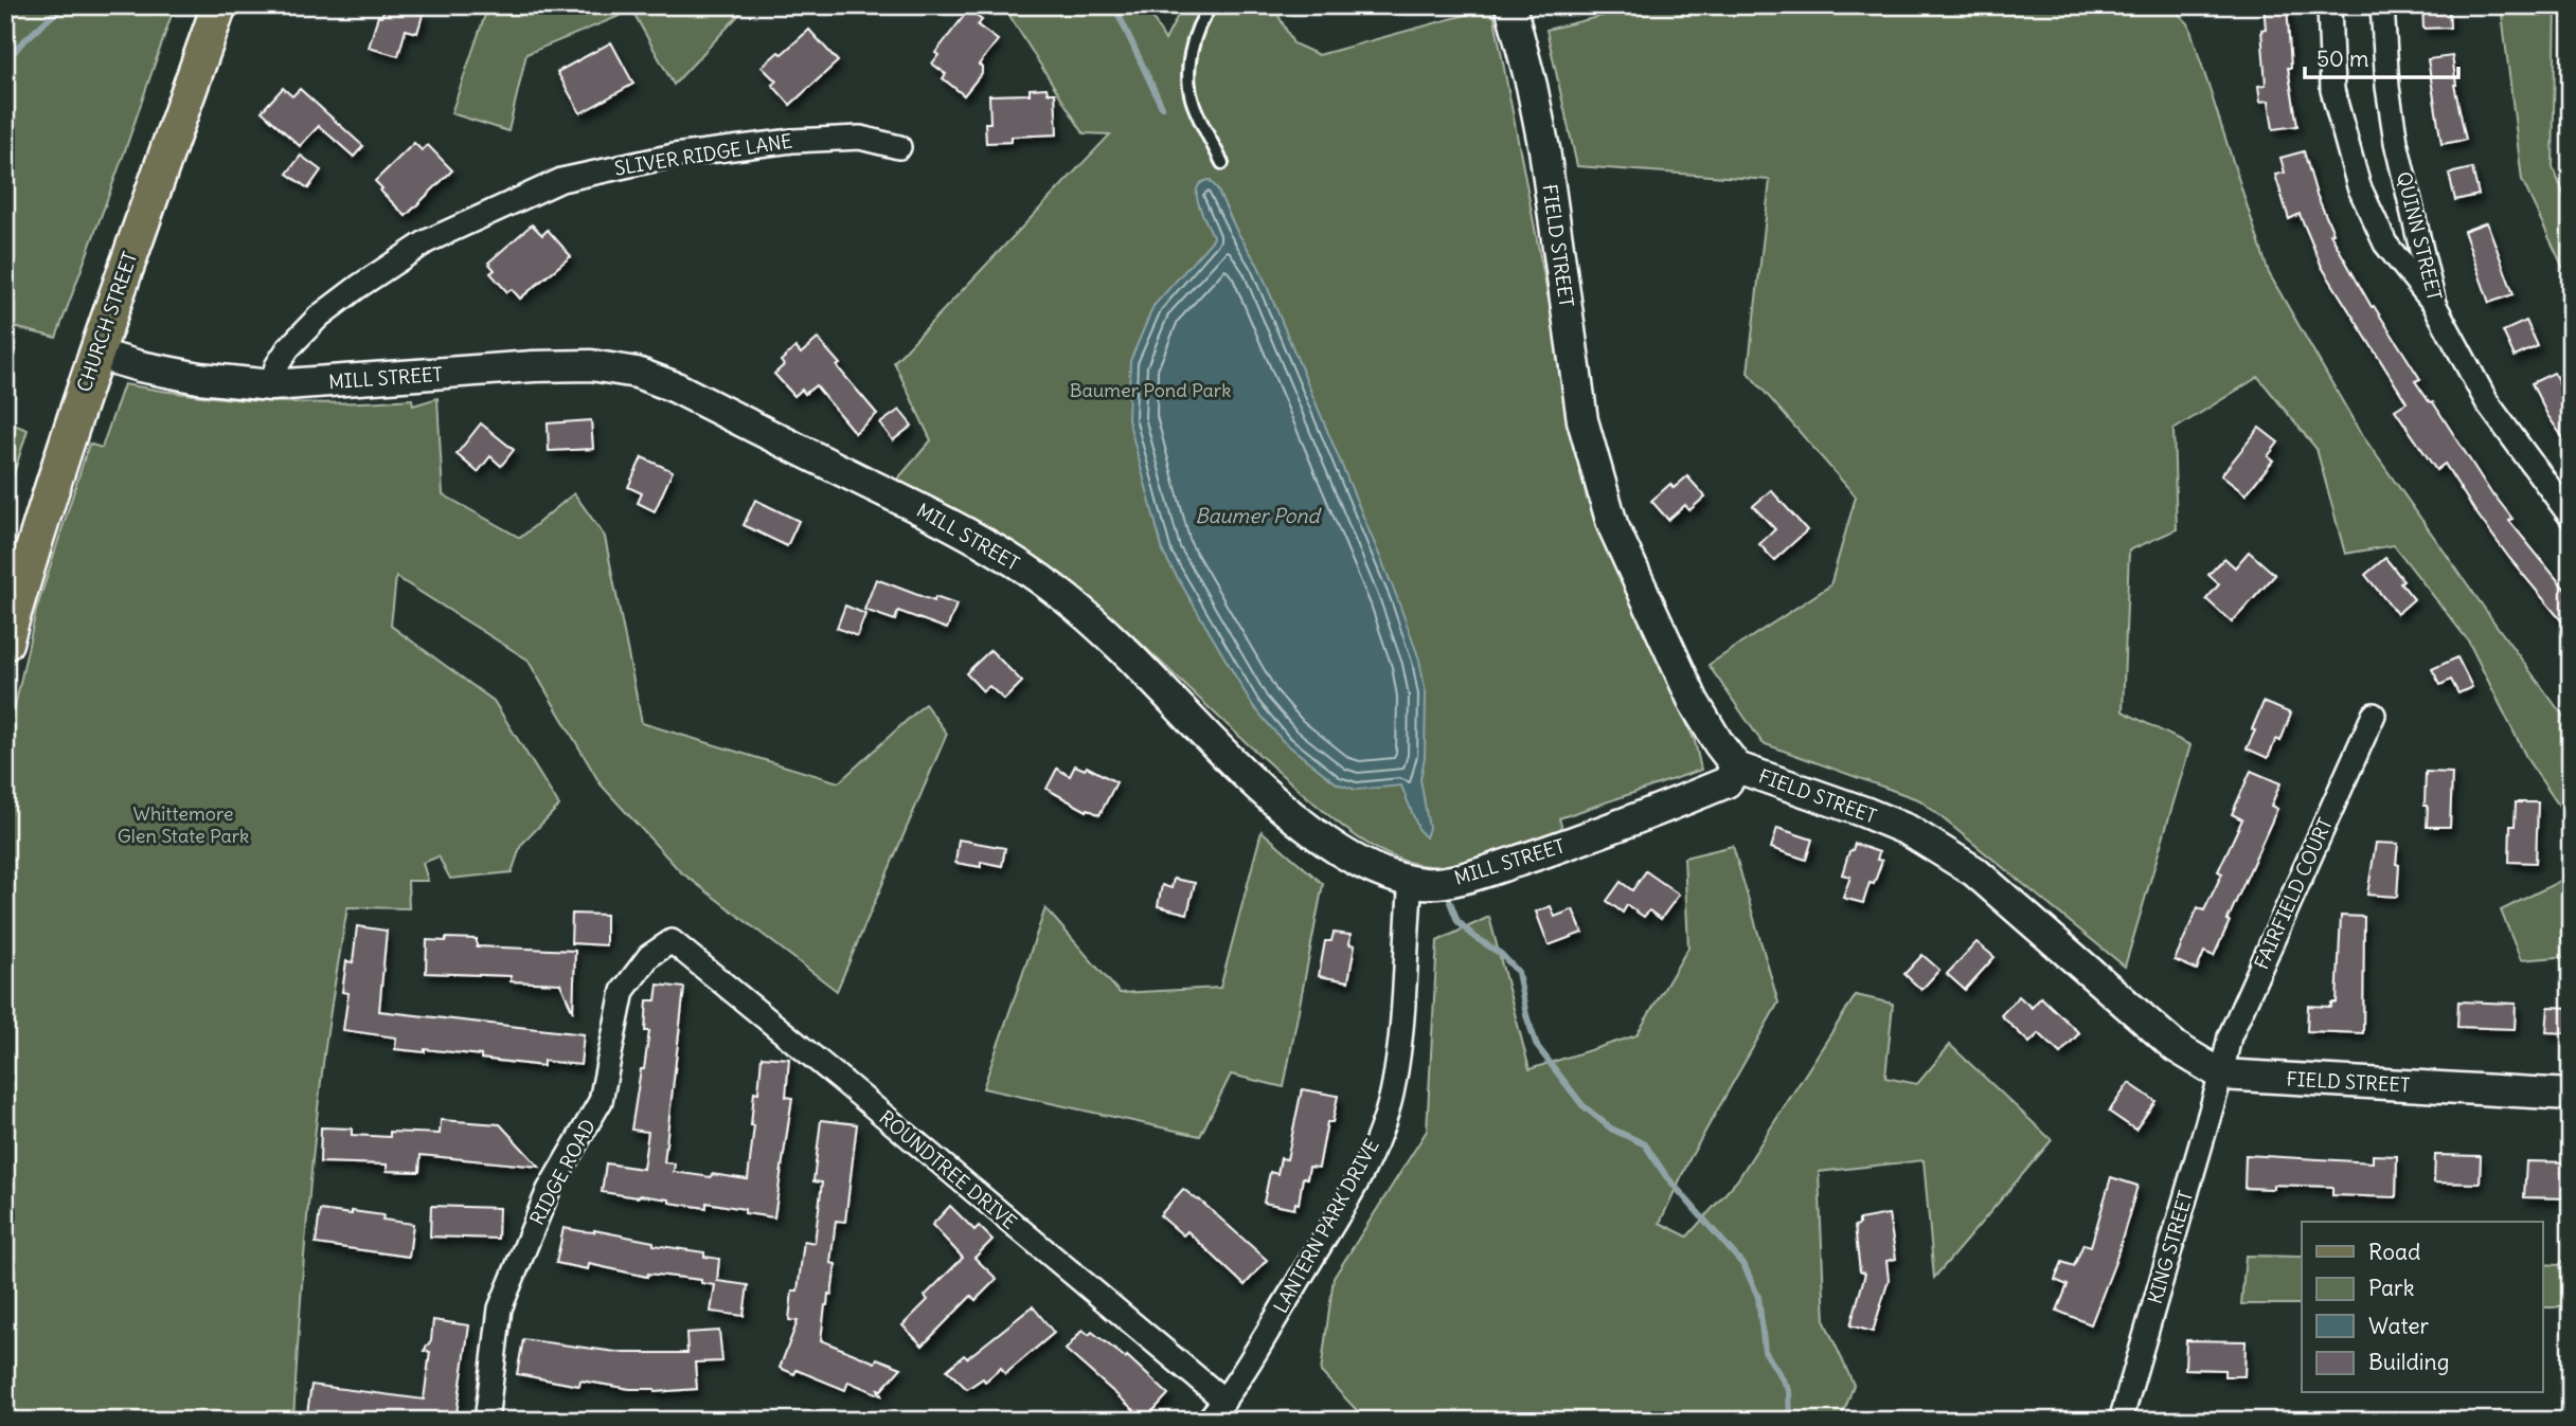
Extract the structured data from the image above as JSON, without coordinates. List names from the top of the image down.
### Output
{
  "streets": {
    "main road": ["CHURCH STREET"],
    "street": [
      "SLIVER RIDGE LANE",
      "QUINN STREET",
      "FIELD STREET",
      "MILL STREET",
      "FAIRFIELD COURT",
      "ROUNDTREE DRIVE",
      "RIDGE ROAD",
      "LANTERN PARK DRIVE",
      "KING STREET"
    ]
  },
  "crossings": [
    ["SLIVER RIDGE LANE", "MILL STREET"],
    ["FIELD STREET", "MILL STREET"],
    ["FIELD STREET", "FAIRFIELD COURT"],
    ["FIELD STREET", "KING STREET"],
    ["CHURCH STREET", "MILL STREET"],
    ["MILL STREET", "LANTERN PARK DRIVE"],
    ["FAIRFIELD COURT", "KING STREET"],
    ["ROUNDTREE DRIVE", "RIDGE ROAD"],
    ["ROUNDTREE DRIVE", "LANTERN PARK DRIVE"]
  ],
  "water": ["Baumer Pond"],
  "parks": ["Baumer Pond Park", "Whittemore Glen State Park"],
  "legend": [
    "Road",
    "Park",
    "Water",
    "Building"
  ],
  "scale_bar": "50 m"
}
